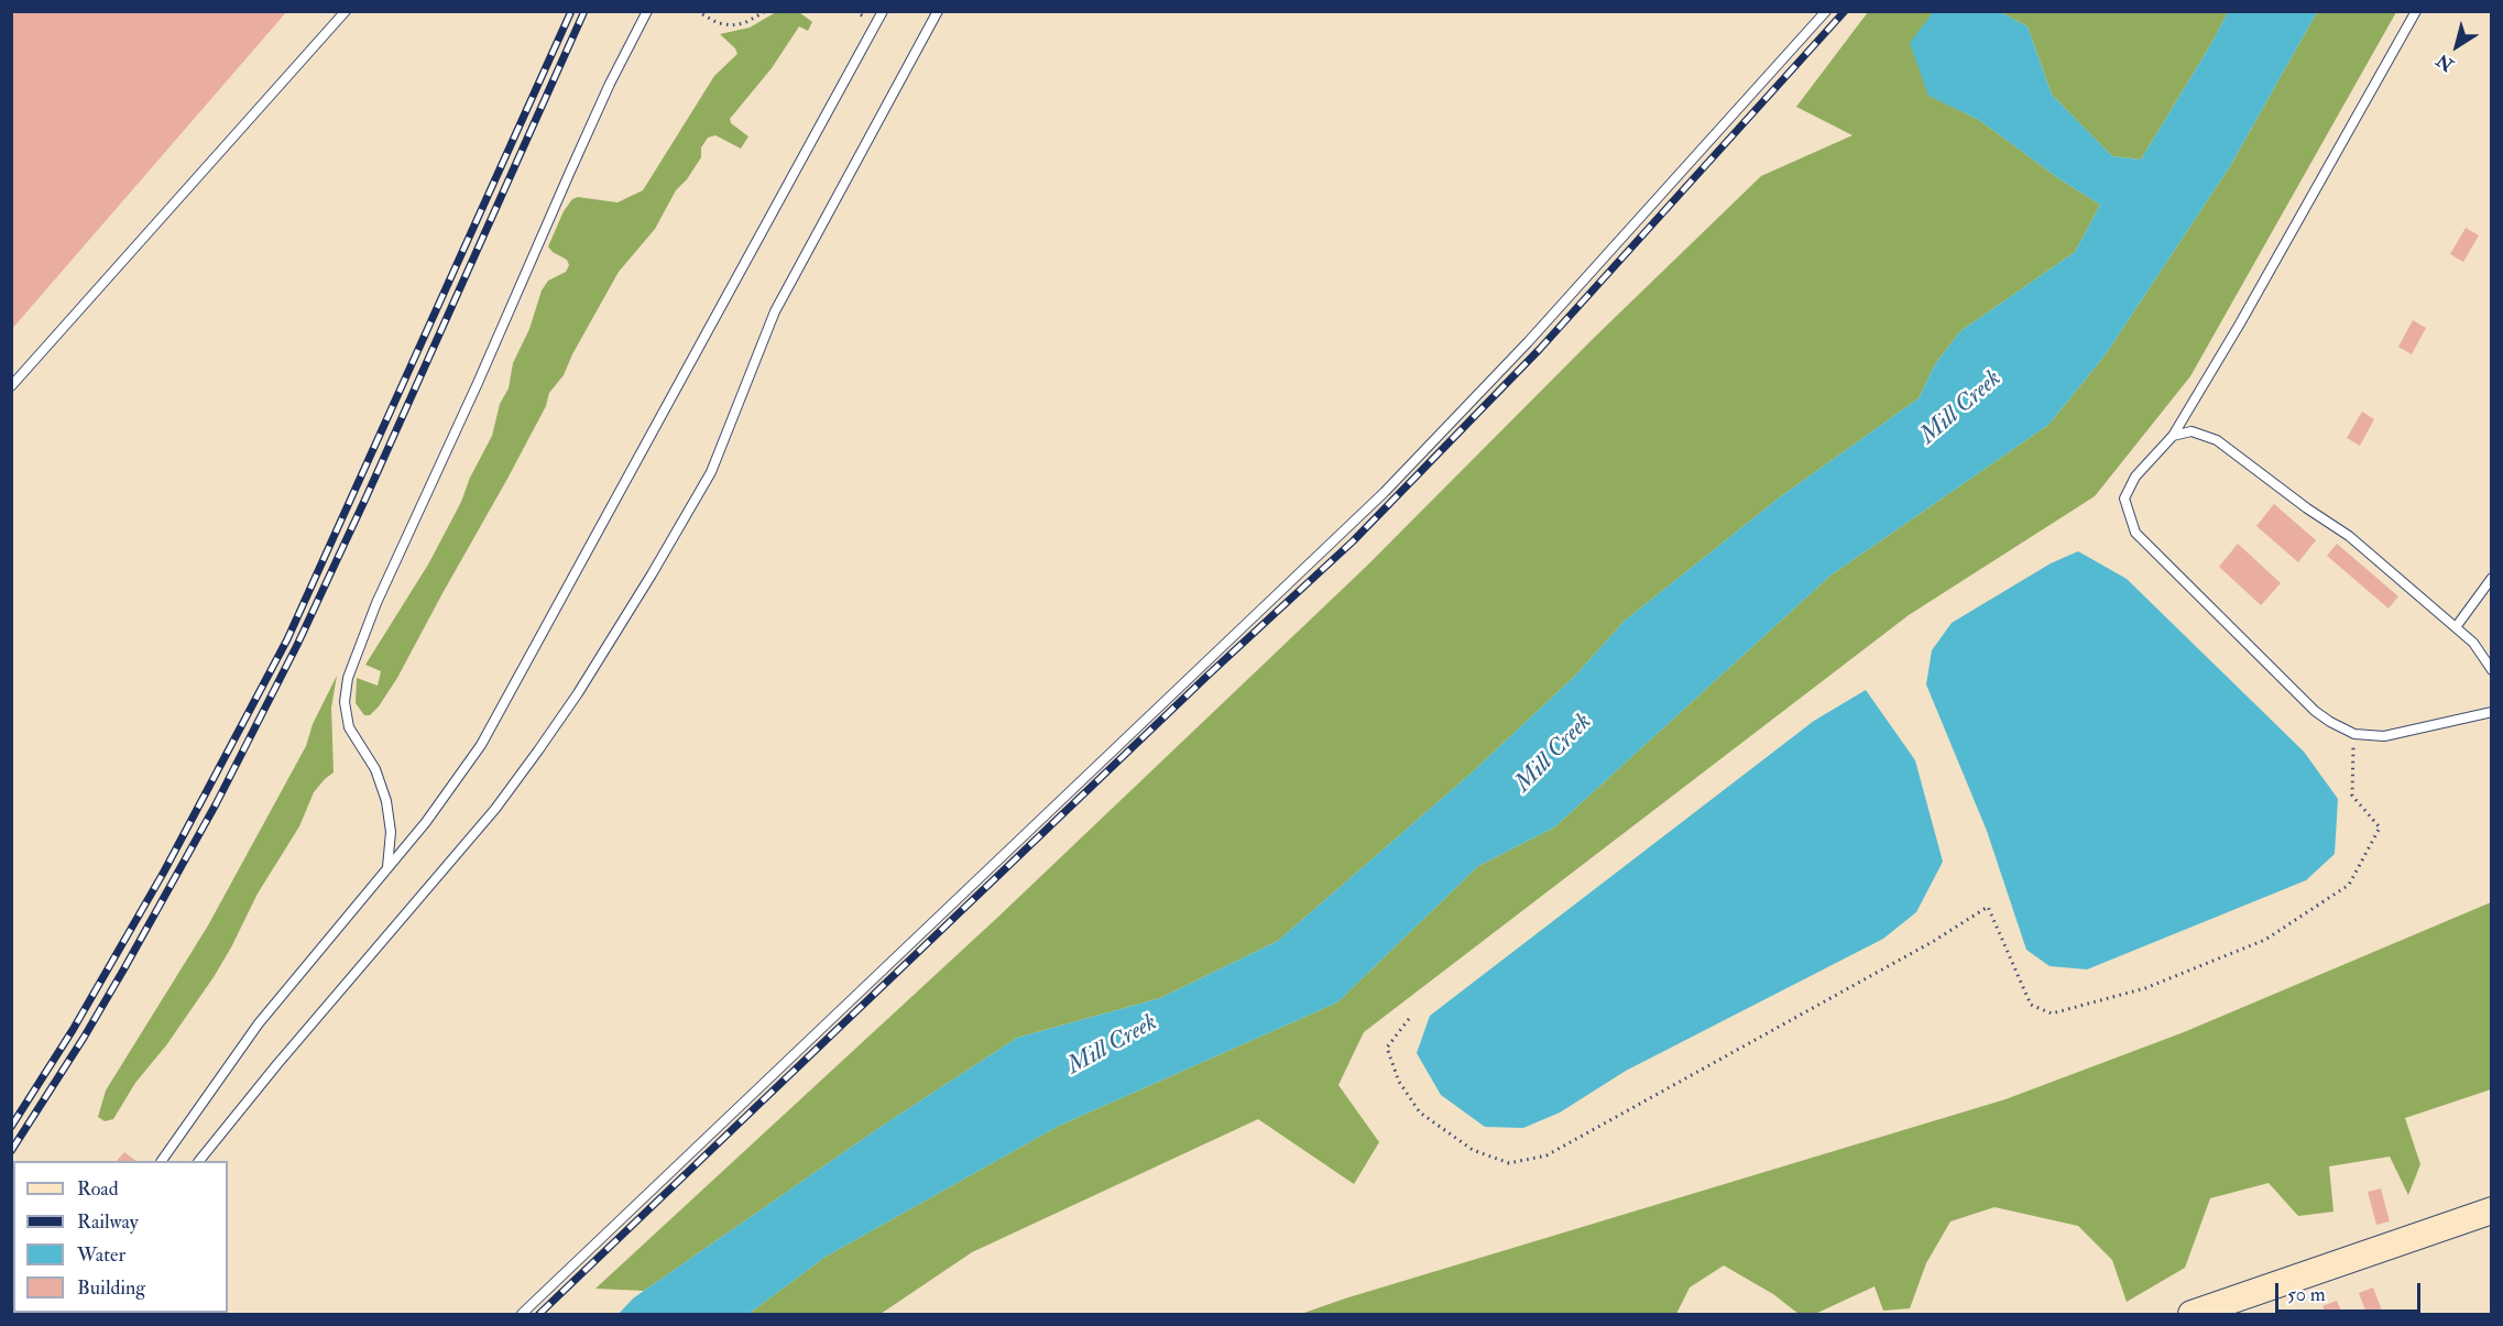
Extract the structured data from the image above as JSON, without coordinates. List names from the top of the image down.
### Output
{
  "water": ["Mill Creek"],
  "legend": [
    "Road",
    "Railway",
    "Water",
    "Building"
  ],
  "scale_bar": "50 m",
  "north": "bottom left"
}
